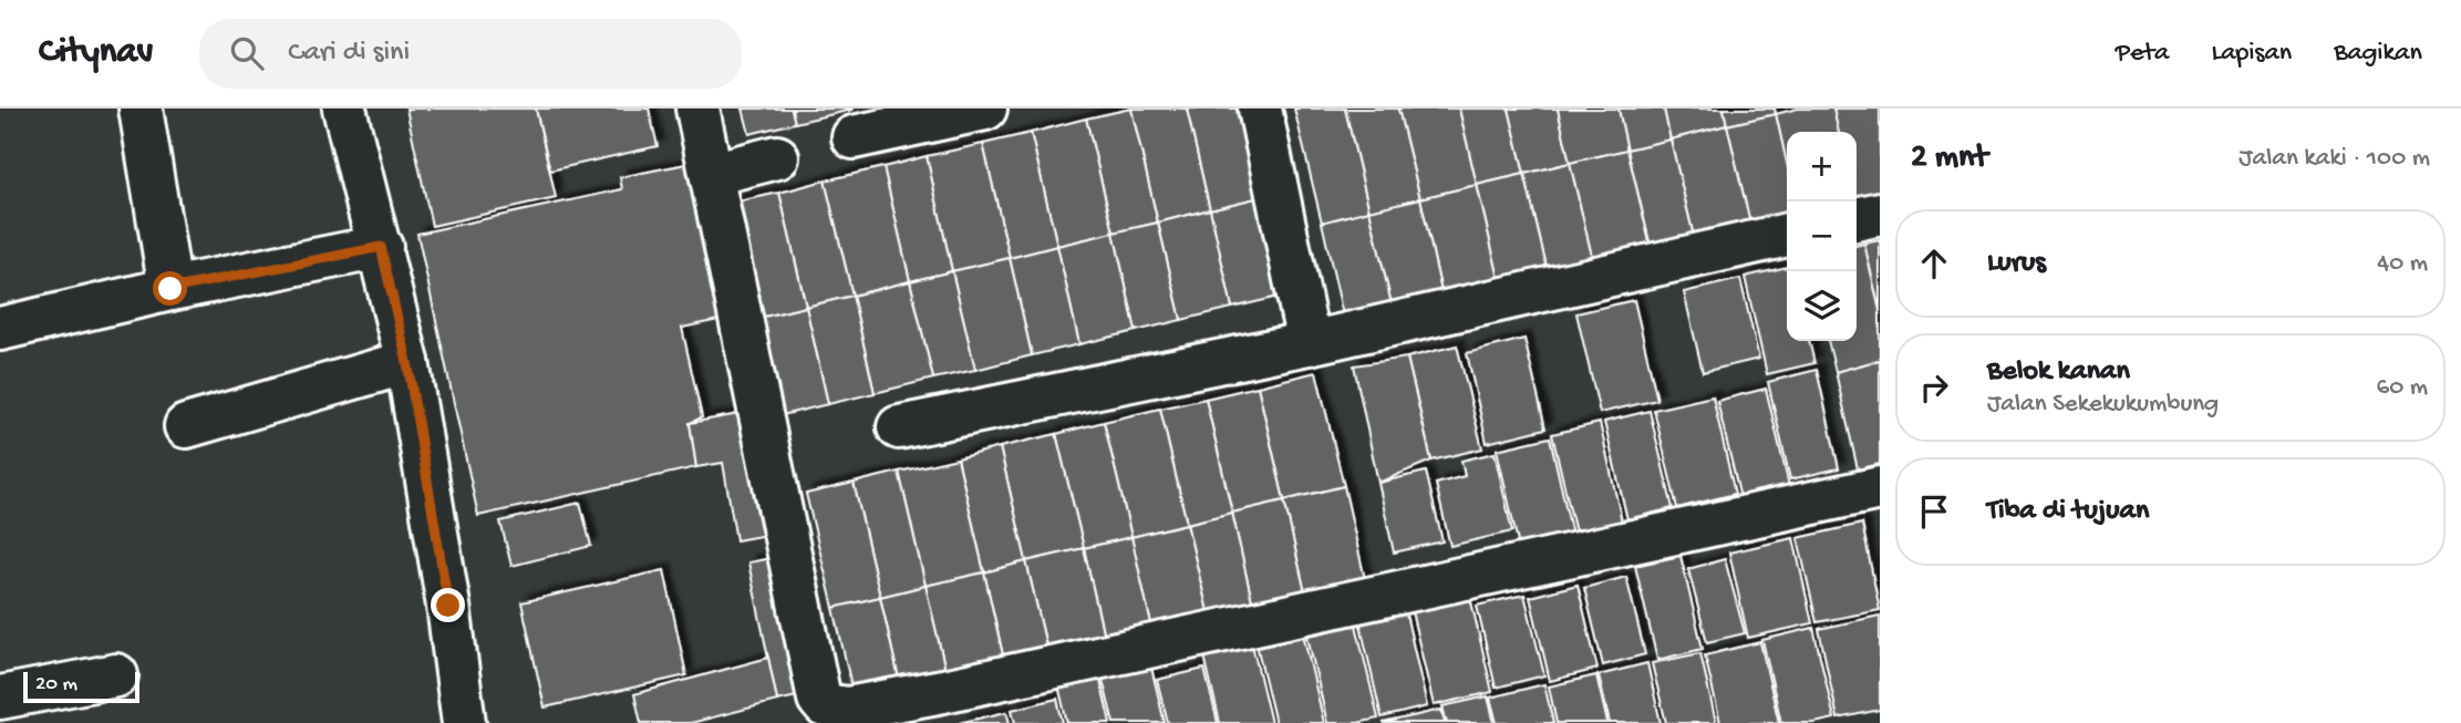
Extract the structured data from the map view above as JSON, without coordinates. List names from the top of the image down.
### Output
{
  "scale_bar": "20 m",
  "page": {
    "header": "Citynav",
    "search": "Cari di sini",
    "nav": ["Peta", "Lapisan", "Bagikan"],
    "heading": ["2 mnt", "Jalan kaki · 100 m"],
    "map_buttons": ["+", "−"],
    "list": [
      ["Lurus", "40 m"],
      ["Belok kanan", "Jalan Sekekukumbung", "60 m"],
      "Tiba di tujuan"
    ],
    "scale": "20 m"
  }
}
